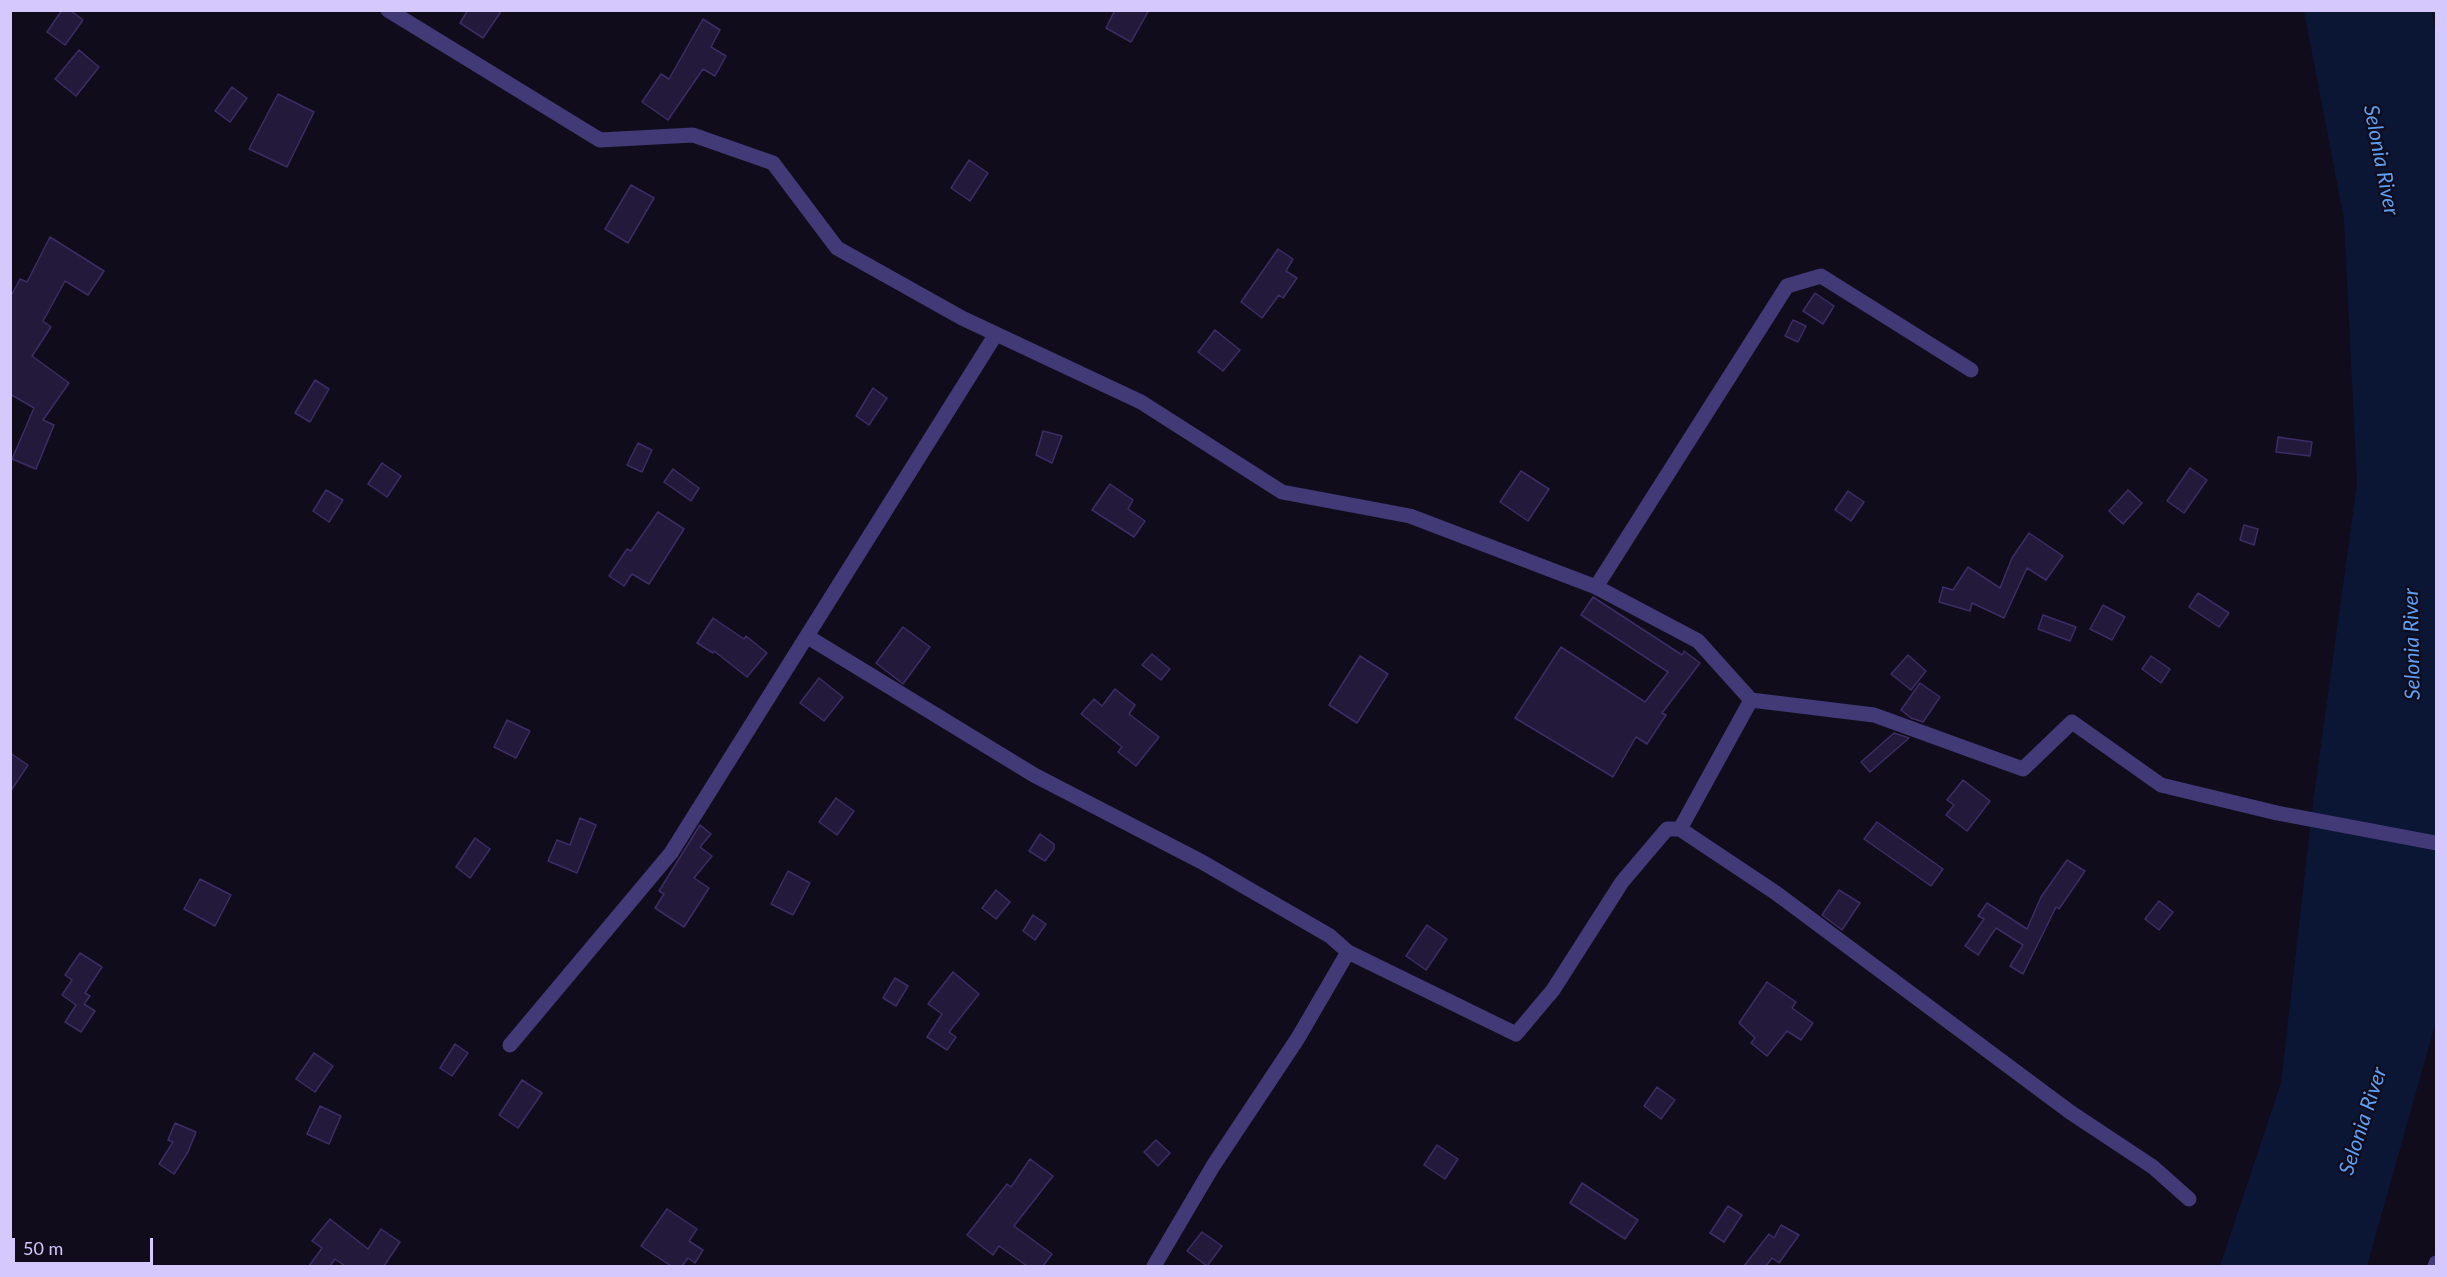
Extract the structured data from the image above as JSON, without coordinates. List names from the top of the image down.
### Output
{
  "water": ["Selonia River"],
  "scale_bar": "50 m"
}
